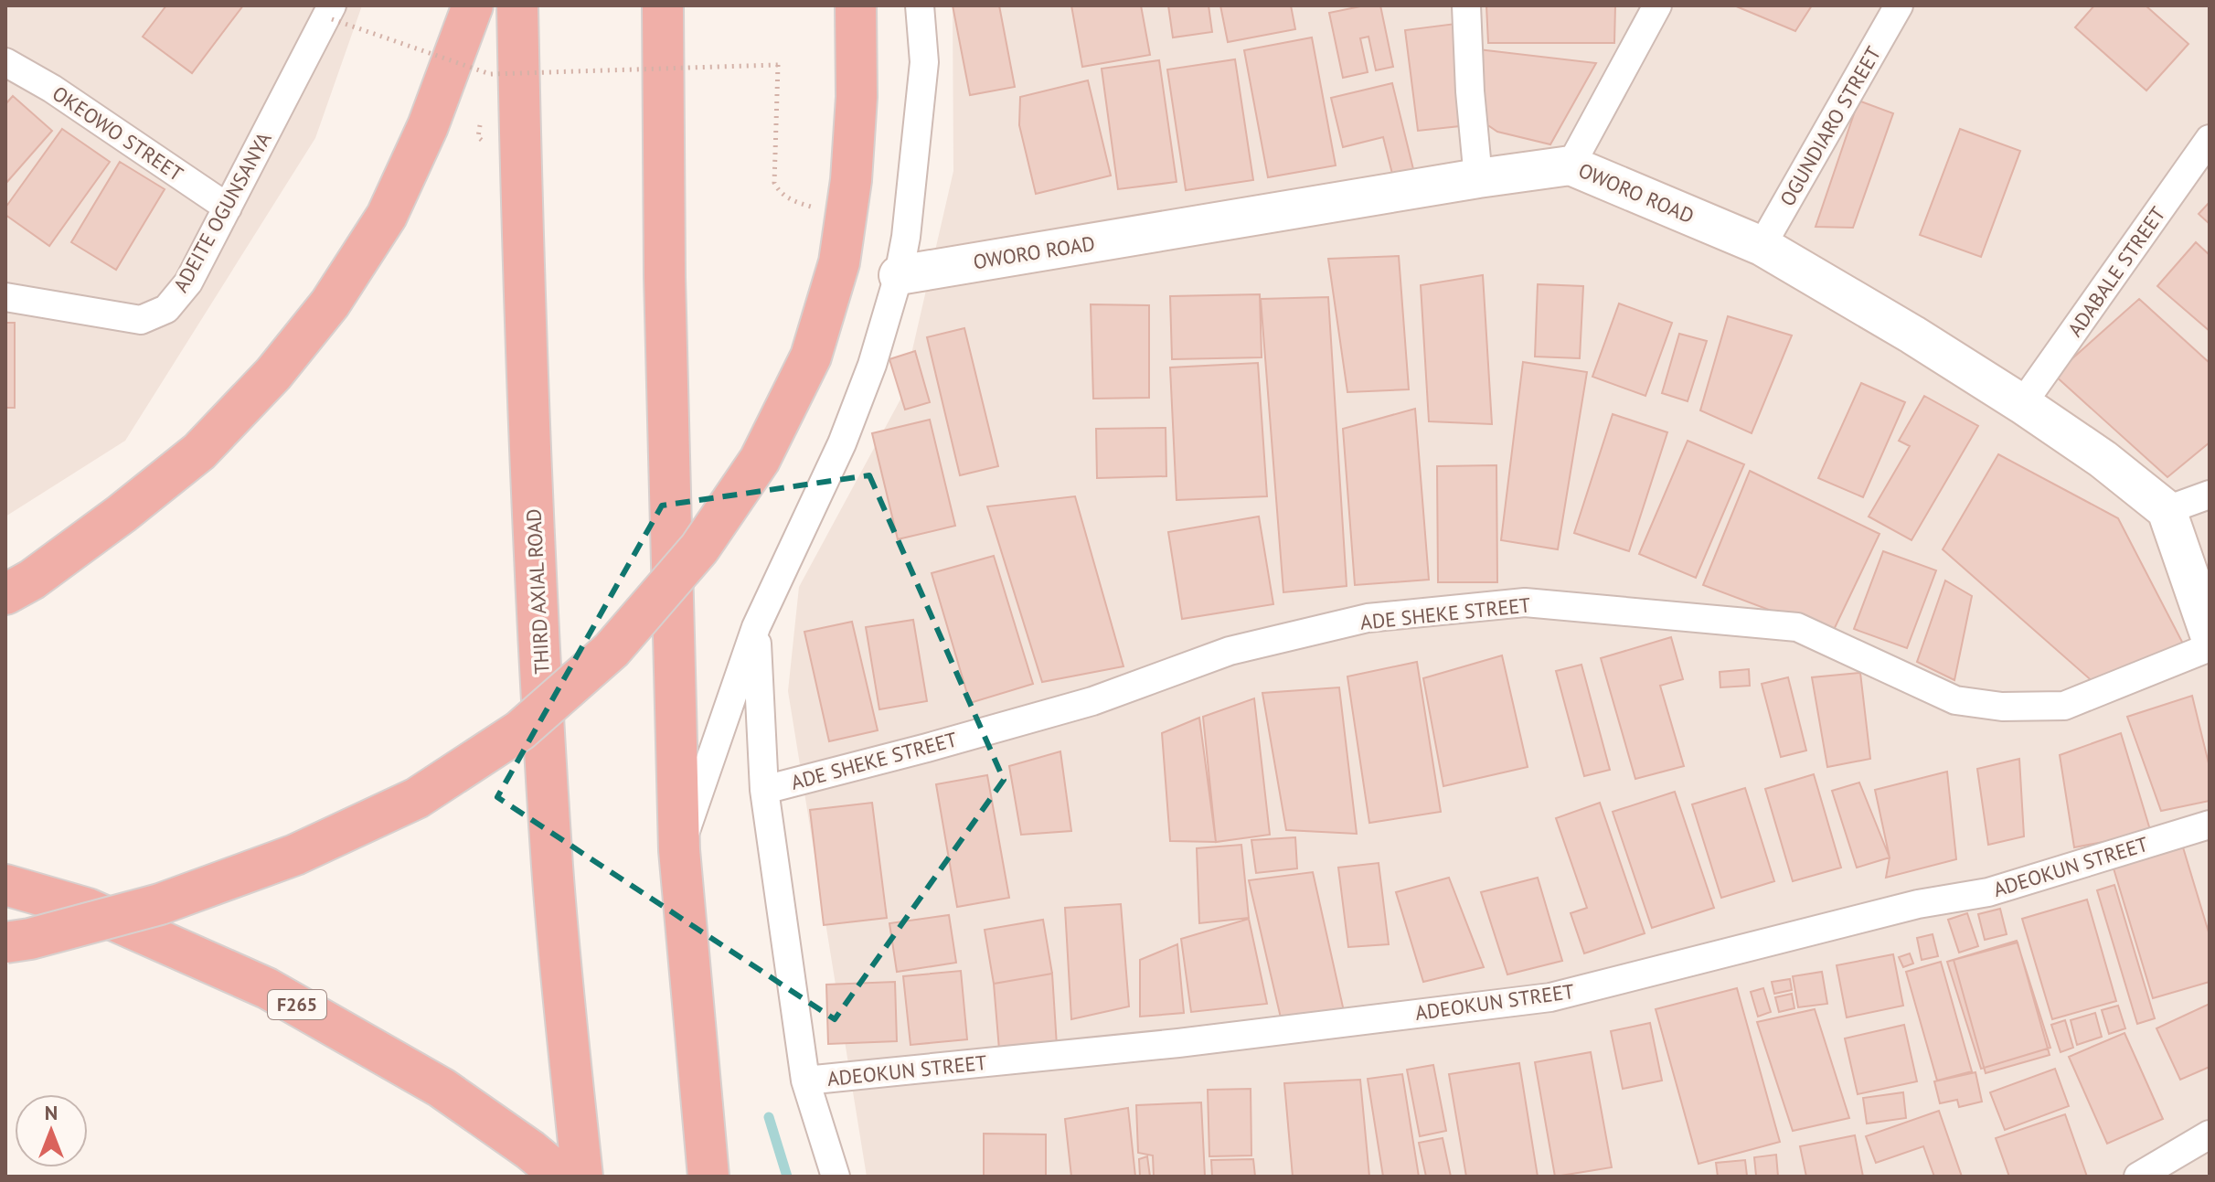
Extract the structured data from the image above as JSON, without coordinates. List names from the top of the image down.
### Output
{
  "streets": {
    "highway": ["THIRD AXIAL ROAD", "F265"],
    "street": [
      "OGUNDIARO STREET",
      "OKEOWO STREET",
      "OWORO ROAD",
      "ADEITE OGUNSANYA",
      "ADABALE STREET",
      "ADE SHEKE STREET",
      "ADEOKUN STREET"
    ]
  },
  "crossings": [
    ["OGUNDIARO STREET", "OWORO ROAD"],
    ["OKEOWO STREET", "ADEITE OGUNSANYA"],
    ["OWORO ROAD", "ADABALE STREET"]
  ],
  "north": "top"
}
